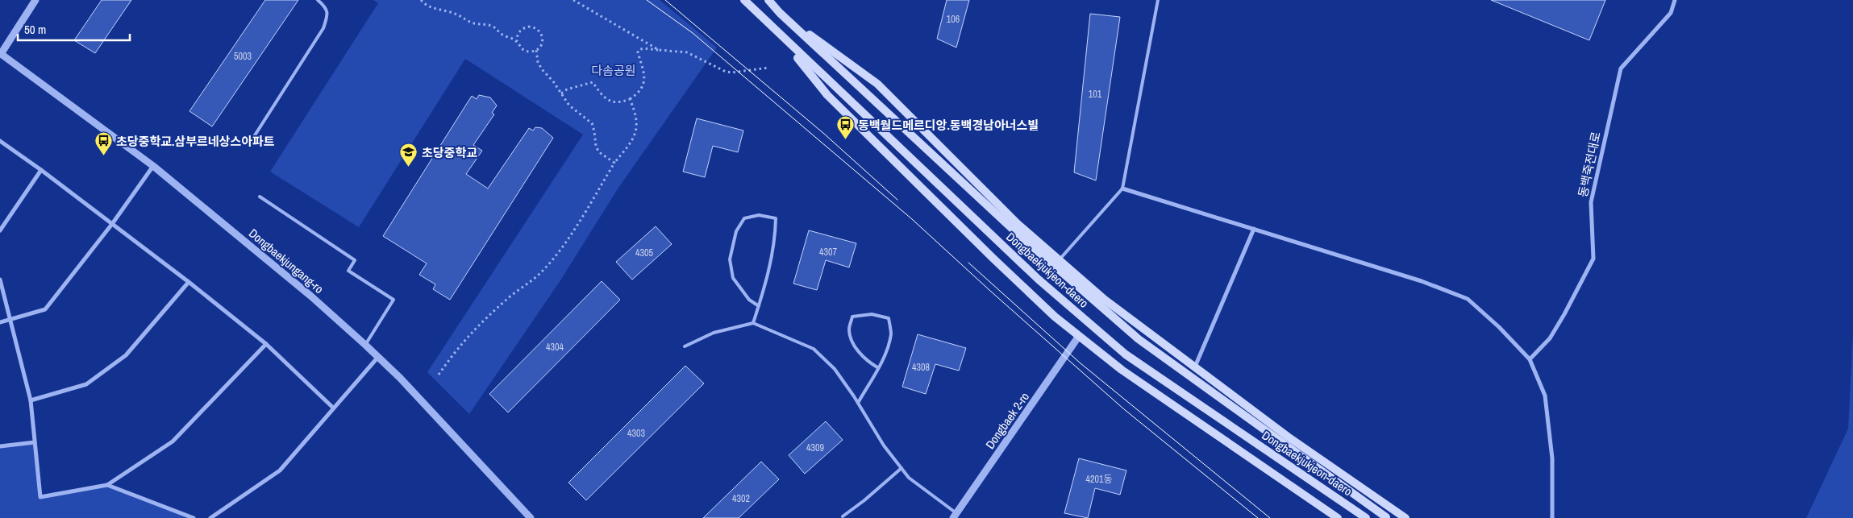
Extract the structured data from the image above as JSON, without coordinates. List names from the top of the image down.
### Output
{
  "streets": {
    "main road": ["Dongbaekjukjeon-daero"],
    "street": ["동백죽전대로", "Dongbaekjungang-ro", "Dongbaek 2-ro"]
  },
  "parks": ["다솜공원"],
  "places": {
    "bus stop": ["동백월드메르디앙.동백경남아너스빌", "초당중학교.삼부르네상스아파트"],
    "school or university": ["초당중학교"]
  },
  "house_numbers": [
    "106",
    "5003",
    "101",
    "4307",
    "4305",
    "4304",
    "4308",
    "4303",
    "4309",
    "4201동",
    "4302"
  ],
  "scale_bar": "50 m"
}
